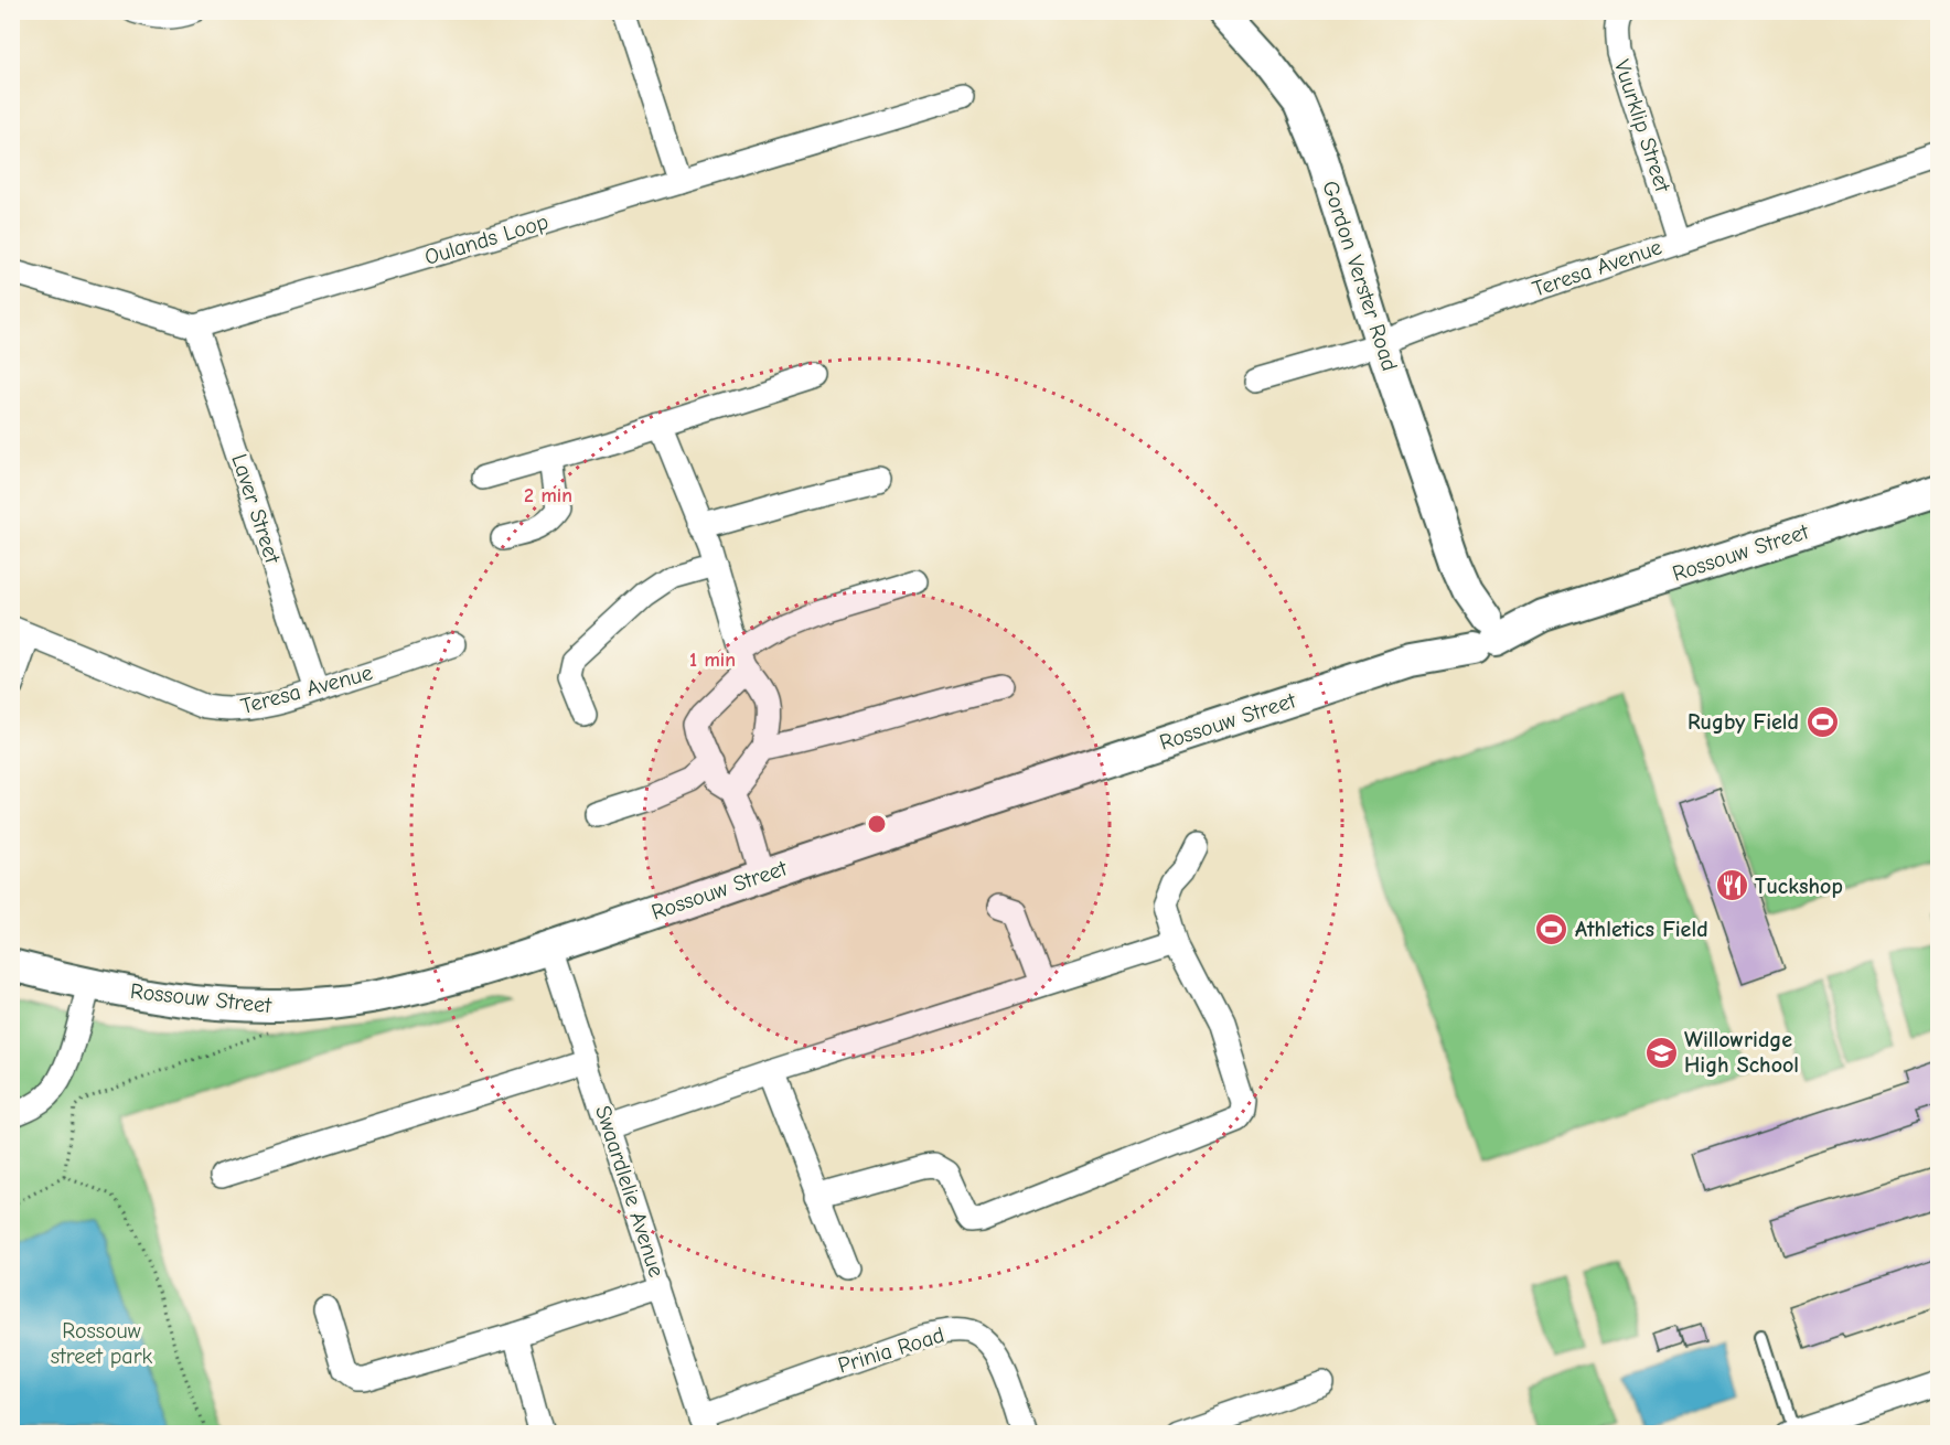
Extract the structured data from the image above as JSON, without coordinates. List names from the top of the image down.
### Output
{
  "streets": {
    "main road": ["Gordon Verster Road", "Rossouw Street"],
    "street": [
      "Vuurklip Street",
      "Oulands Loop",
      "Teresa Avenue",
      "Laver Street",
      "Swaardlelie Avenue",
      "Prinia Road"
    ]
  },
  "crossings": [
    ["Vuurklip Street", "Teresa Avenue"],
    ["Oulands Loop", "Laver Street"],
    ["Teresa Avenue", "Gordon Verster Road"],
    ["Teresa Avenue", "Laver Street"],
    ["Gordon Verster Road", "Rossouw Street"],
    ["Rossouw Street", "Swaardlelie Avenue"],
    ["Swaardlelie Avenue", "Prinia Road"]
  ],
  "parks": ["Rossouw street park"],
  "places": {
    "sports": ["Rugby Field", "Athletics Field"],
    "restaurant": ["Tuckshop"],
    "school or university": ["Willowridge High School"]
  },
  "rings": ["2 min", "1 min"]
}
